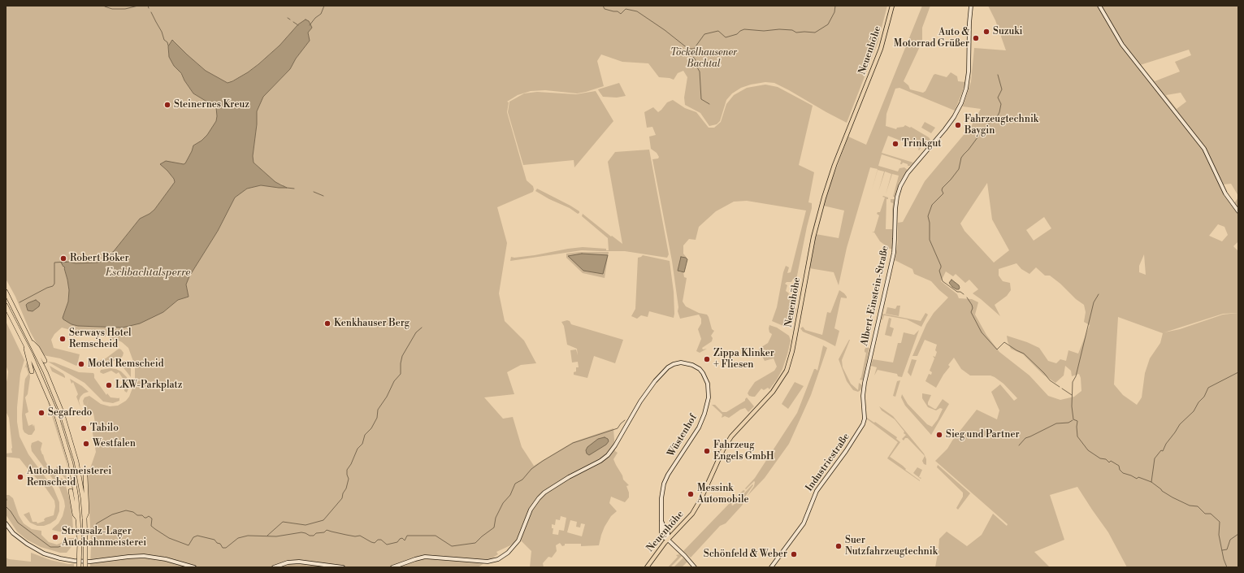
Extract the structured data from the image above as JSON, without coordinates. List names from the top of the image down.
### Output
{
  "streets": {
    "main road": ["Neuenhöhe"],
    "street": ["Albert-Einstein-Straße", "Wüstenhof", "Industriestraße"]
  },
  "crossings": [
    ["Neuenhöhe", "Wüstenhof"],
    ["Albert-Einstein-Straße", "Industriestraße"]
  ],
  "water": ["Eschbachtalsperre"],
  "parks": ["Töckelhausener Bachtal"],
  "places": [
    "Suzuki",
    "Auto & Motorrad Grüßer",
    "Steinernes Kreuz",
    "Fahrzeugtechnik Baygin",
    "Trinkgut",
    "Robert Böker",
    "Kenkhauser Berg",
    "Serways Hotel Remscheid",
    "Zippa Klinker + Fliesen",
    "Motel Remscheid",
    "LKW-Parkplatz",
    "Segafredo",
    "Tabilo",
    "Sieg und Partner",
    "Westfalen",
    "Fahrzeug Engels GmbH",
    "Autobahnmeisterei Remscheid",
    "Messink Automobile",
    "Streusalz-Lager Autobahnmeisterei",
    "Suer Nutzfahrzeugtechnik",
    "Schönfeld & Weber"
  ]
}
